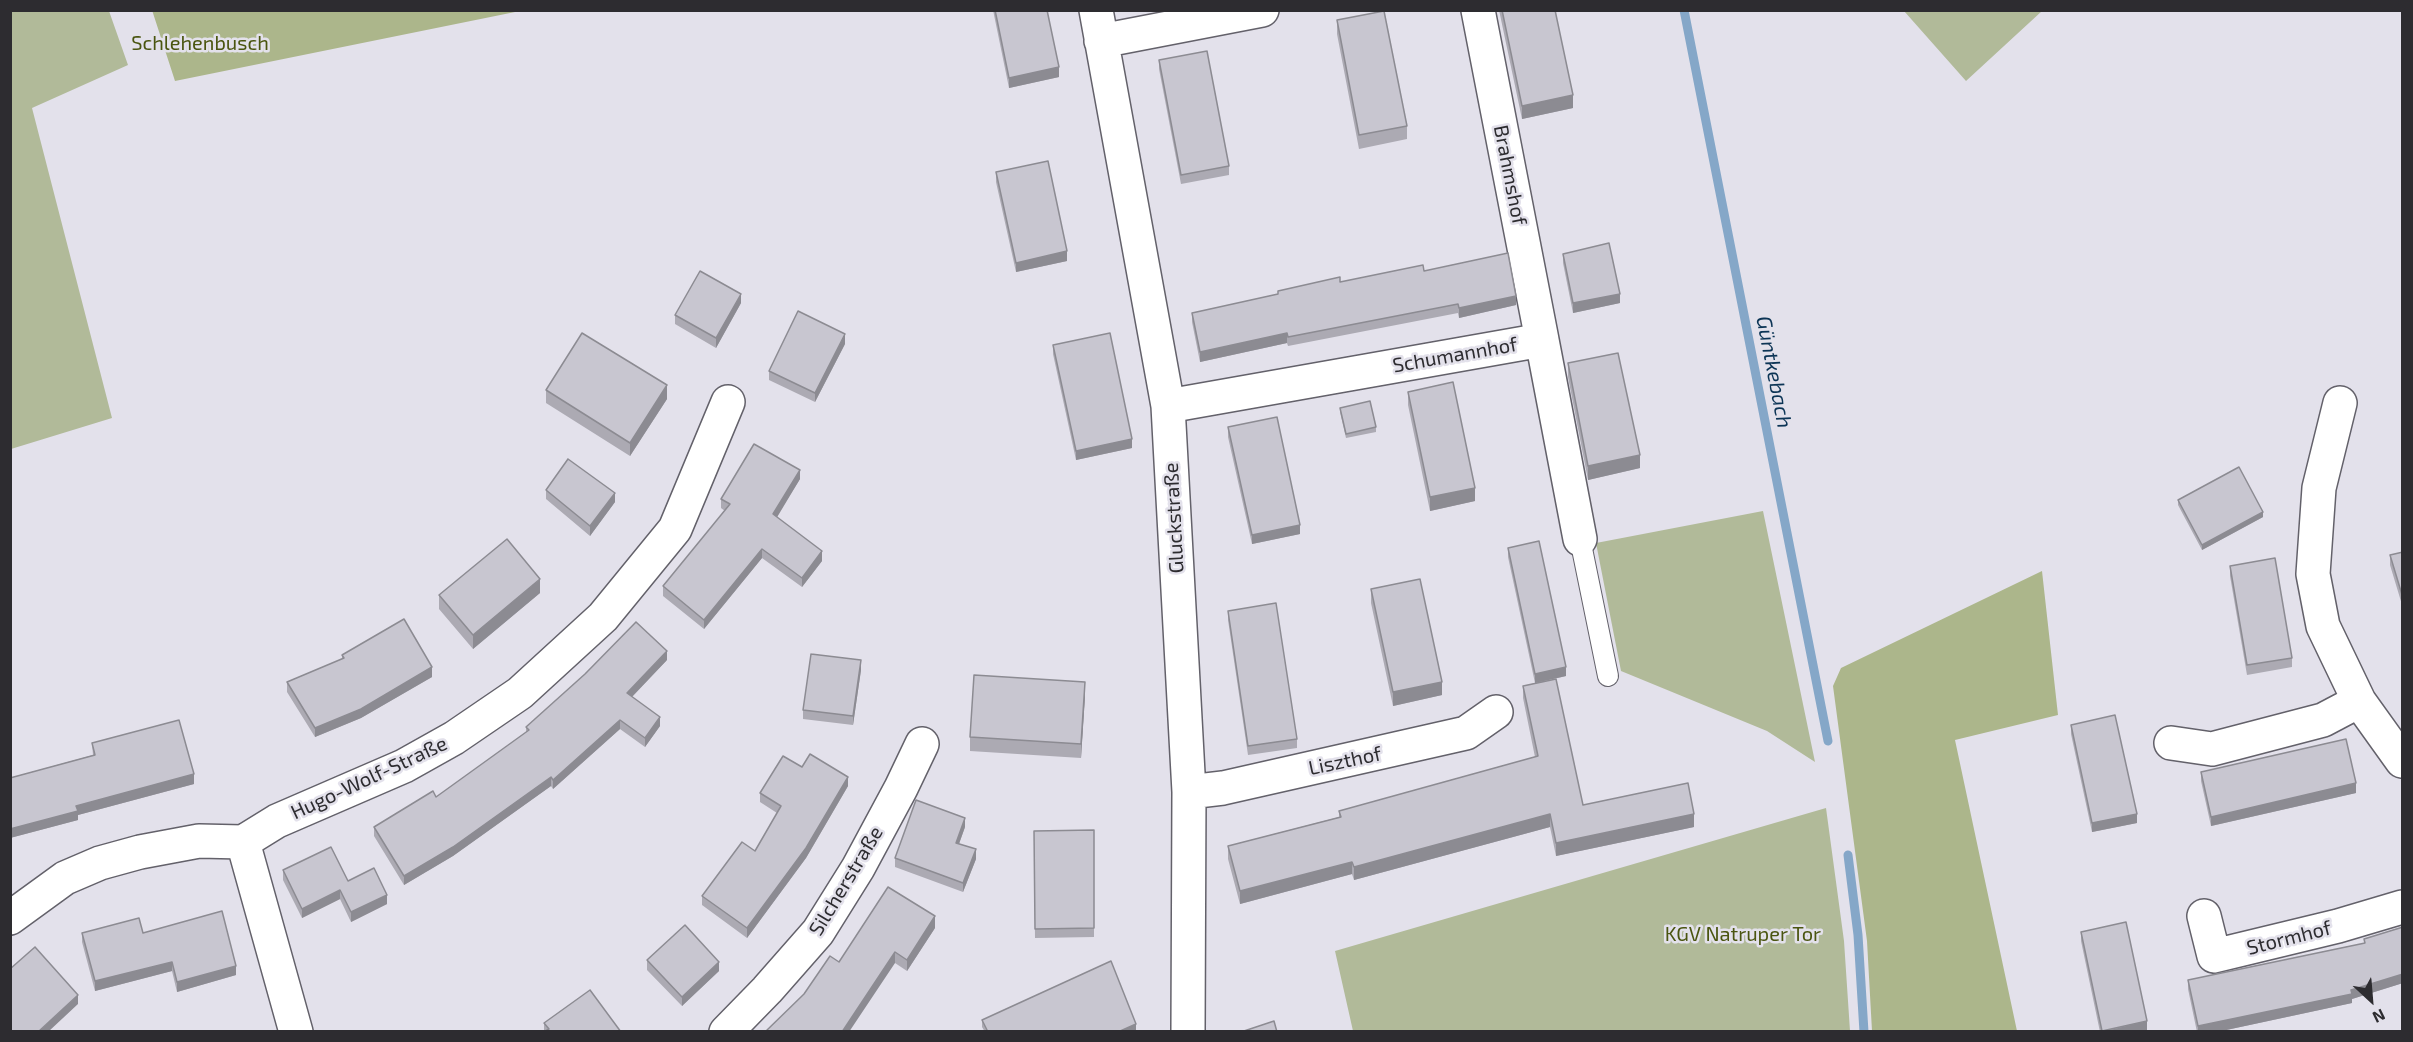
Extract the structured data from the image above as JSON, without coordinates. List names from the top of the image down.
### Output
{
  "streets": {
    "street": [
      "Brahmshof",
      "Schumannhof",
      "Gluckstraße",
      "Liszthof",
      "Hugo-Wolf-Straße",
      "Silcherstraße",
      "Stormhof"
    ]
  },
  "crossings": [
    ["Brahmshof", "Schumannhof"],
    ["Schumannhof", "Gluckstraße"],
    ["Gluckstraße", "Liszthof"]
  ],
  "water": ["Güntkebach"],
  "parks": ["Schlehenbusch", "KGV Natruper Tor"],
  "north": "bottom right"
}
